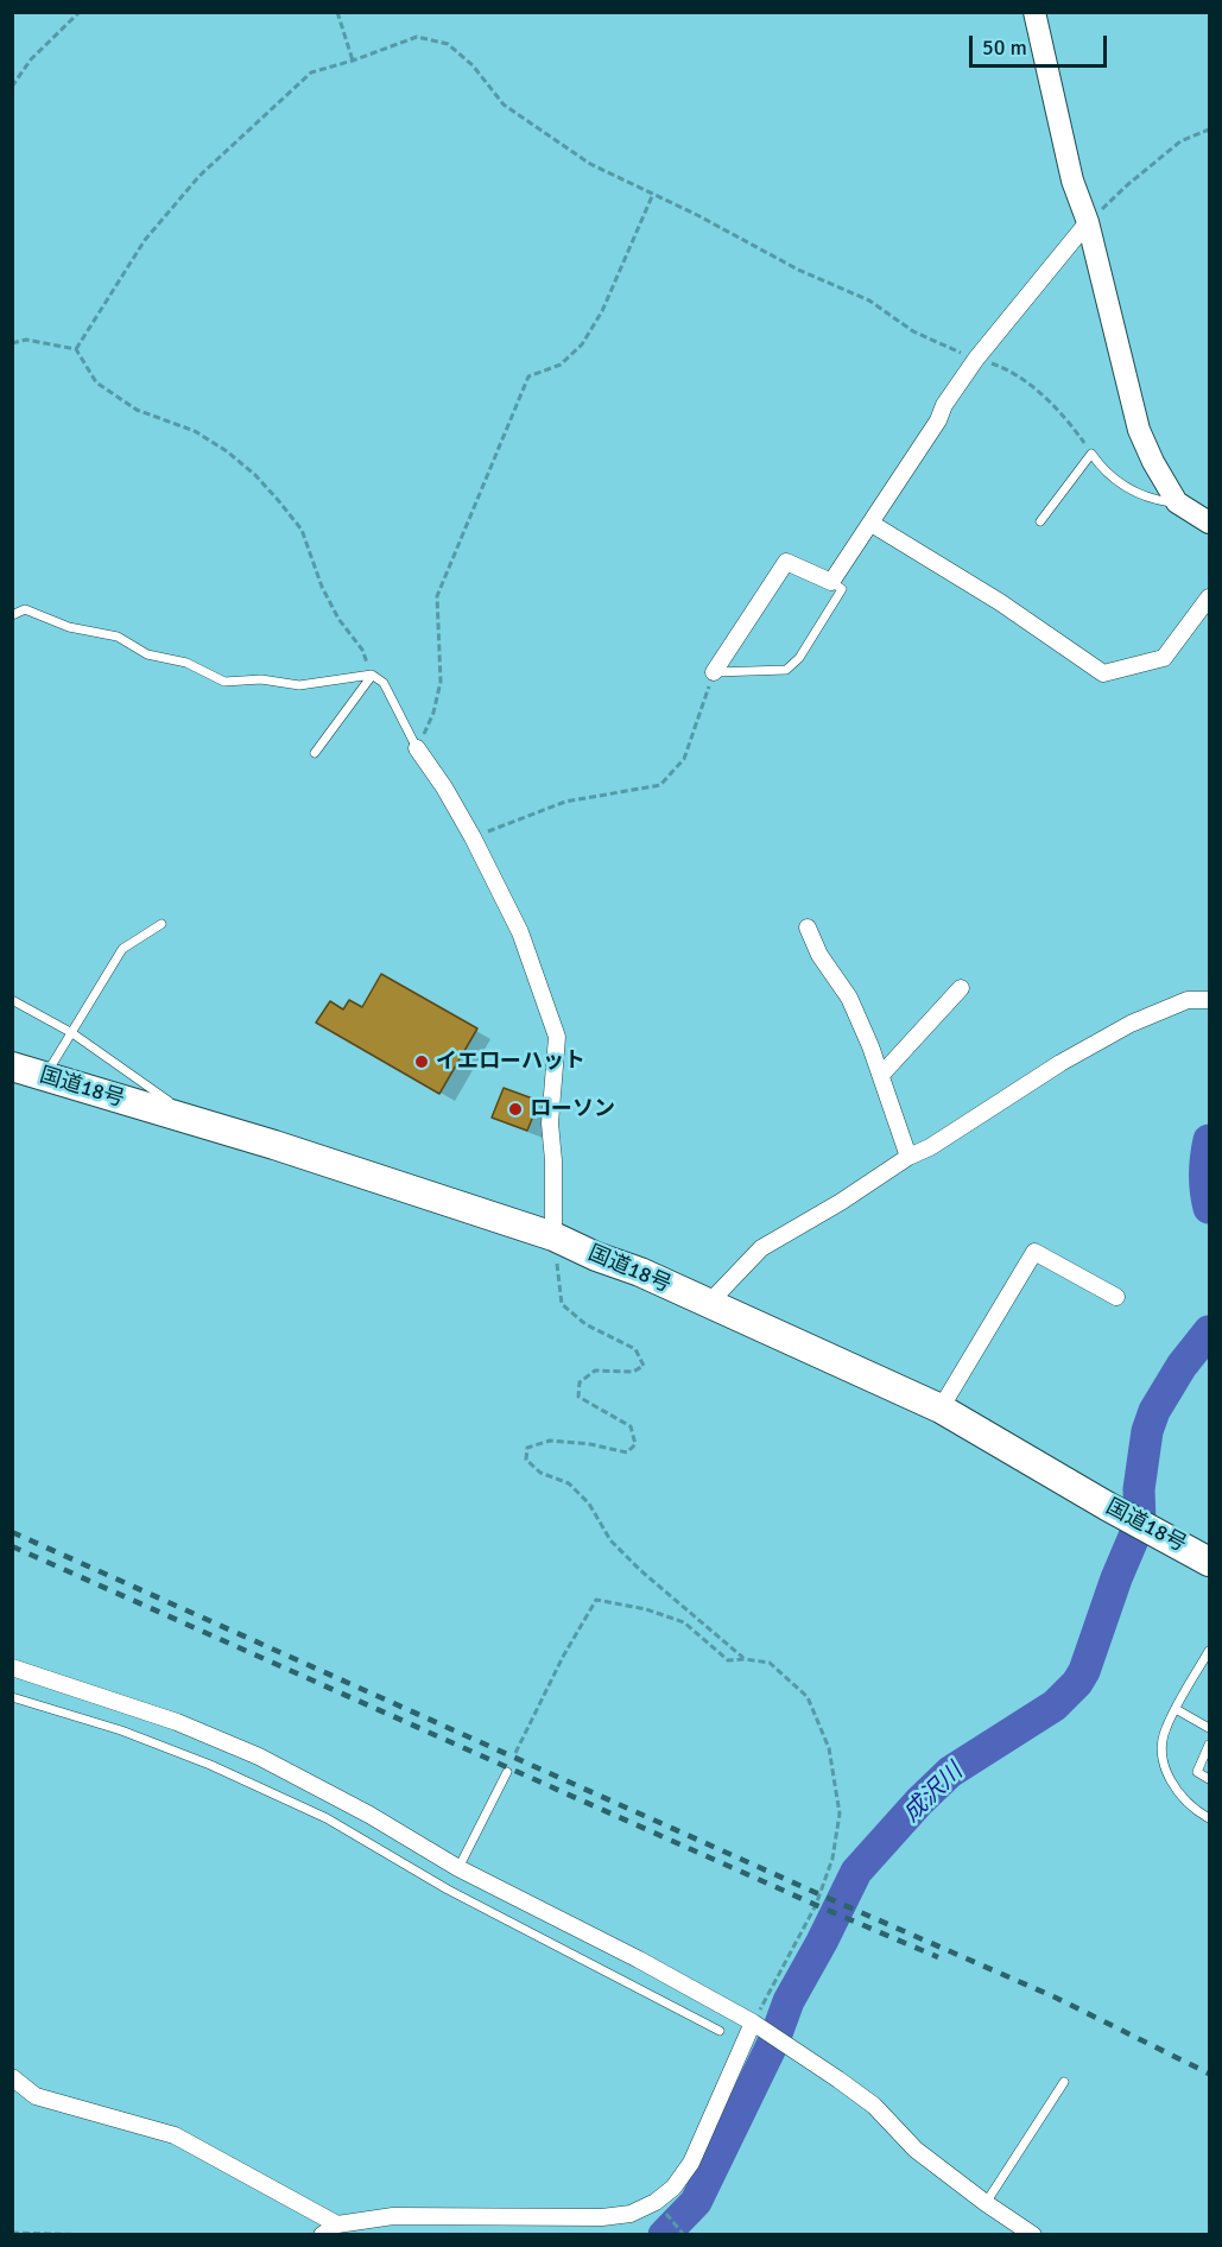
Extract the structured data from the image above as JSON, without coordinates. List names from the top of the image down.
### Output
{
  "streets": {
    "highway": ["国道18号"]
  },
  "water": ["成沢川"],
  "places": ["イエローハット", "ローソン"],
  "scale_bar": "50 m"
}
